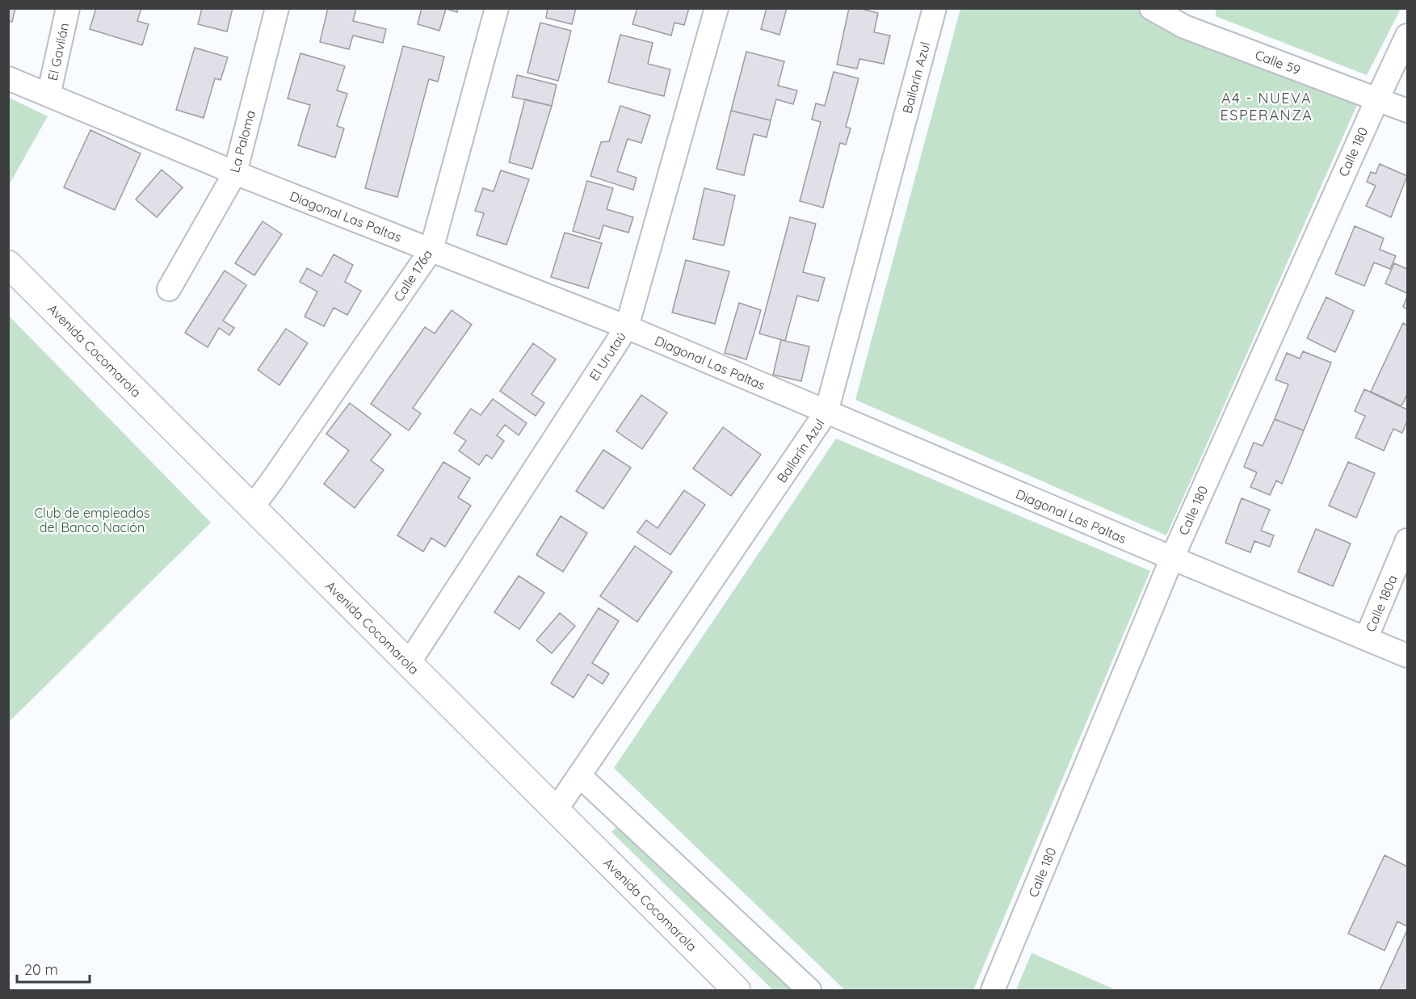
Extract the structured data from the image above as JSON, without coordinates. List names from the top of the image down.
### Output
{
  "streets": {
    "main road": ["Avenida Cocomarola"],
    "street": [
      "El Gavilán",
      "Calle 59",
      "Bailarín Azul",
      "La Paloma",
      "Calle 180",
      "Diagonal Las Paltas",
      "Calle 176a",
      "El Urutaú",
      "Calle 180a"
    ]
  },
  "crossings": [
    ["El Gavilán", "Diagonal Las Paltas"],
    ["Calle 59", "Calle 180"],
    ["Bailarín Azul", "Diagonal Las Paltas"],
    ["Bailarín Azul", "Avenida Cocomarola"],
    ["La Paloma", "Diagonal Las Paltas"],
    ["Calle 180", "Diagonal Las Paltas"],
    ["Diagonal Las Paltas", "Calle 176a"],
    ["Diagonal Las Paltas", "El Urutaú"],
    ["Diagonal Las Paltas", "Calle 180a"],
    ["Calle 176a", "Avenida Cocomarola"],
    ["Avenida Cocomarola", "El Urutaú"]
  ],
  "districts": ["A4 - NUEVA ESPERANZA"],
  "parks": ["Club de empleados del Banco Nación"],
  "scale_bar": "20 m"
}
